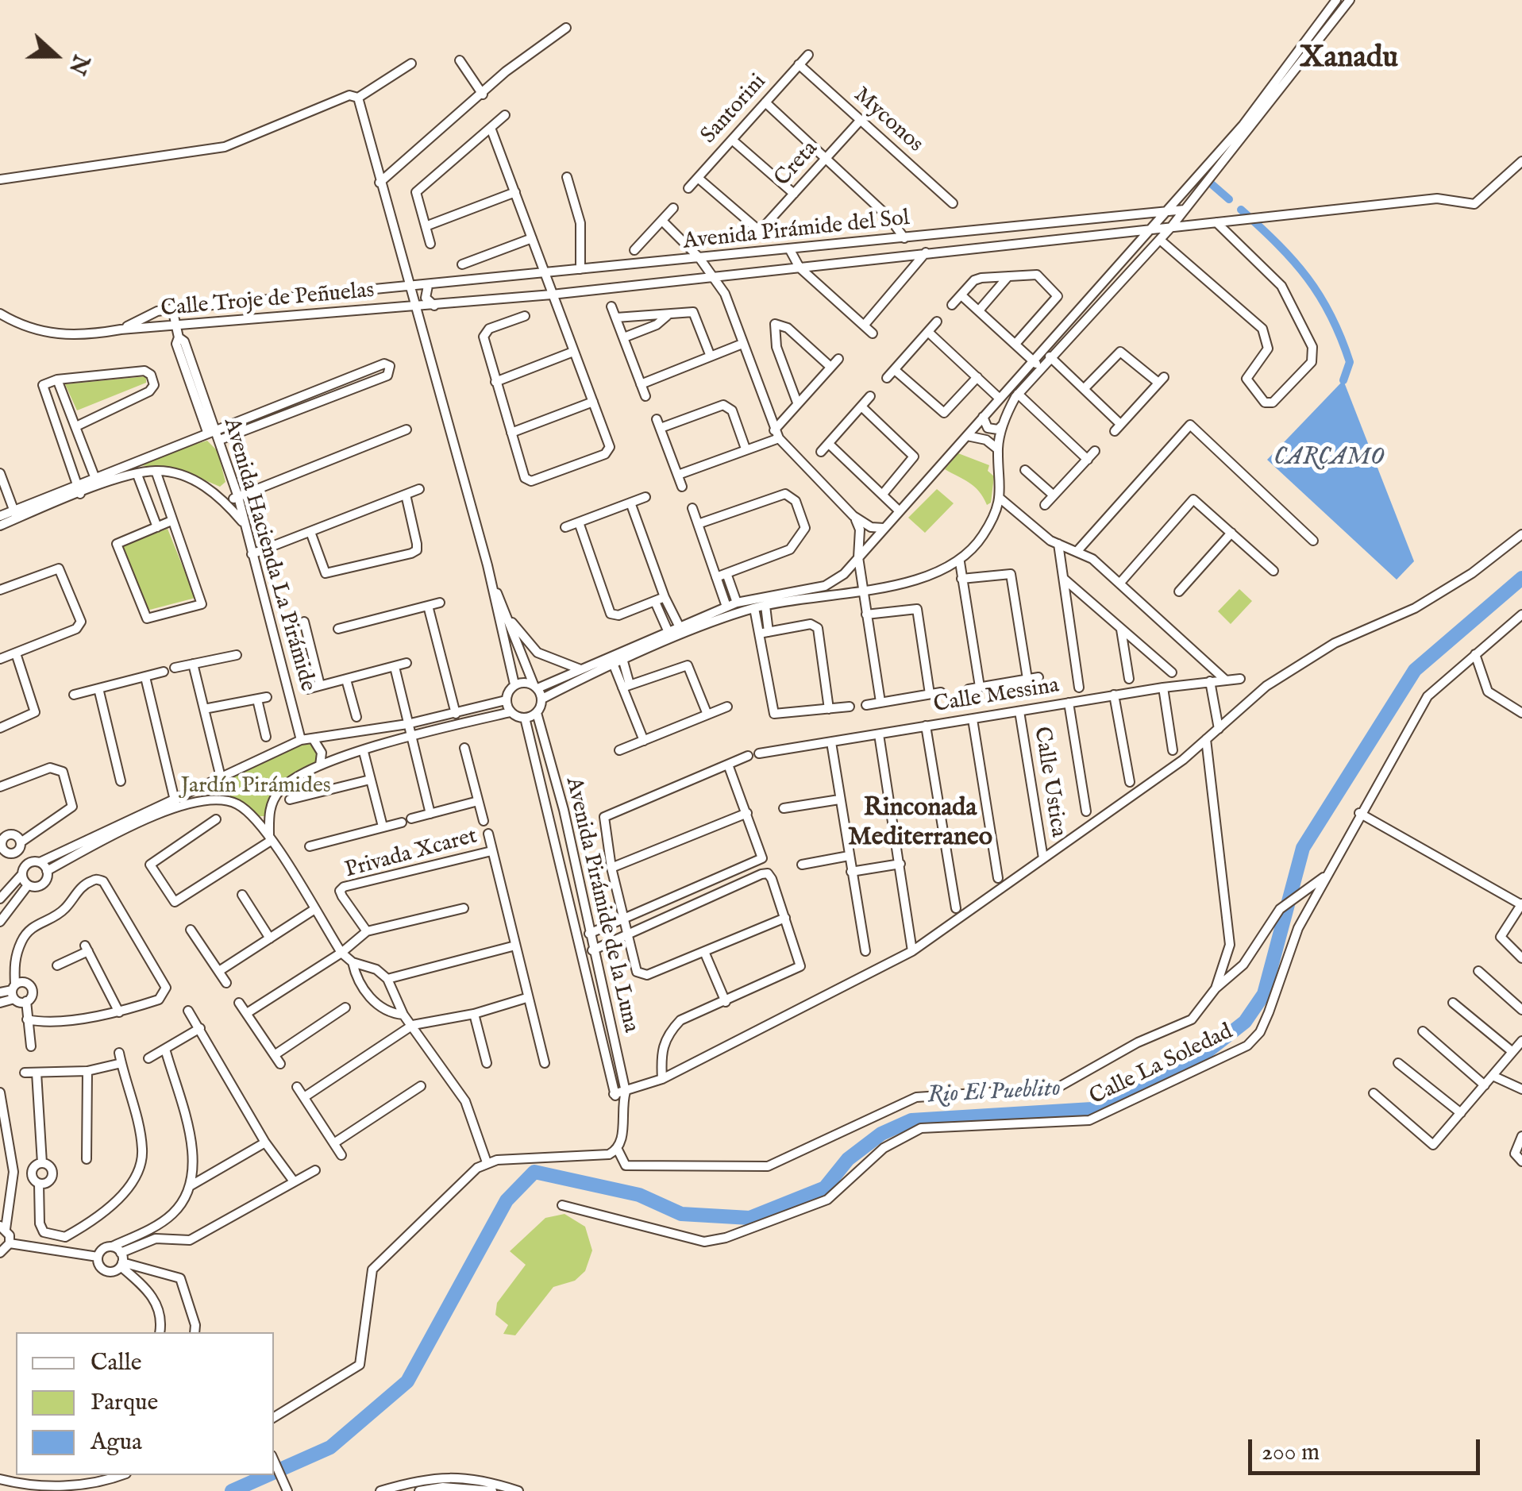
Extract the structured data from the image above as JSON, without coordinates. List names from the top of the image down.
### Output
{
  "streets": {
    "street": [
      "Santorini",
      "Myconos",
      "Creta",
      "Avenida Pirámide del Sol",
      "Calle Troje de Peñuelas",
      "Avenida Hacienda La Pirámide",
      "Calle Messina",
      "Calle Ustica",
      "Privada Xcaret",
      "Avenida Pirámide de la Luna",
      "Calle La Soledad"
    ]
  },
  "crossings": [
    ["Santorini", "Myconos"],
    ["Santorini", "Creta"],
    ["Myconos", "Creta"],
    ["Avenida Pirámide del Sol", "Calle Troje de Peñuelas"],
    ["Calle Troje de Peñuelas", "Avenida Hacienda La Pirámide"],
    ["Calle Messina", "Calle Ustica"]
  ],
  "districts": ["Xanadu", "Rinconada Mediterraneo"],
  "water": ["CARCAMO", "Rio El Pueblito"],
  "parks": ["Jardín Pirámides"],
  "legend": ["Calle", "Parque", "Agua"],
  "scale_bar": "200 m",
  "north": "right"
}
